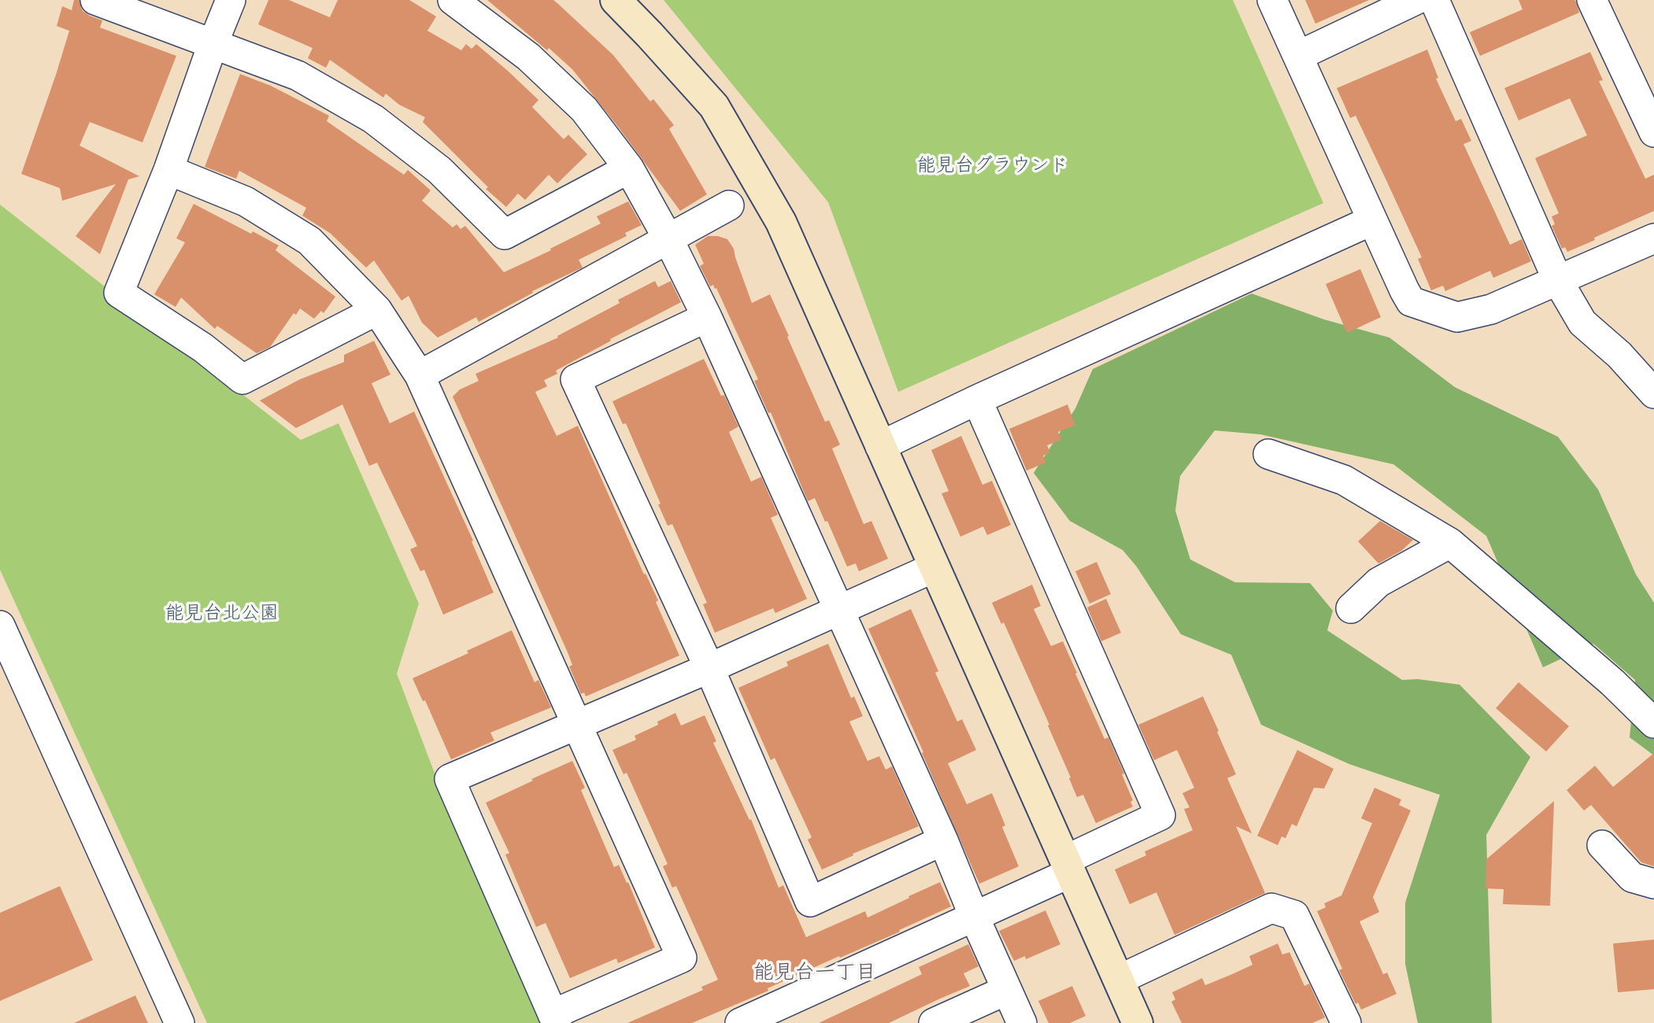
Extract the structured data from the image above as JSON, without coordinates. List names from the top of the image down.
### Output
{
  "districts": ["能見台一丁目"],
  "parks": ["能見台グラウンド", "能見台北公園"]
}
